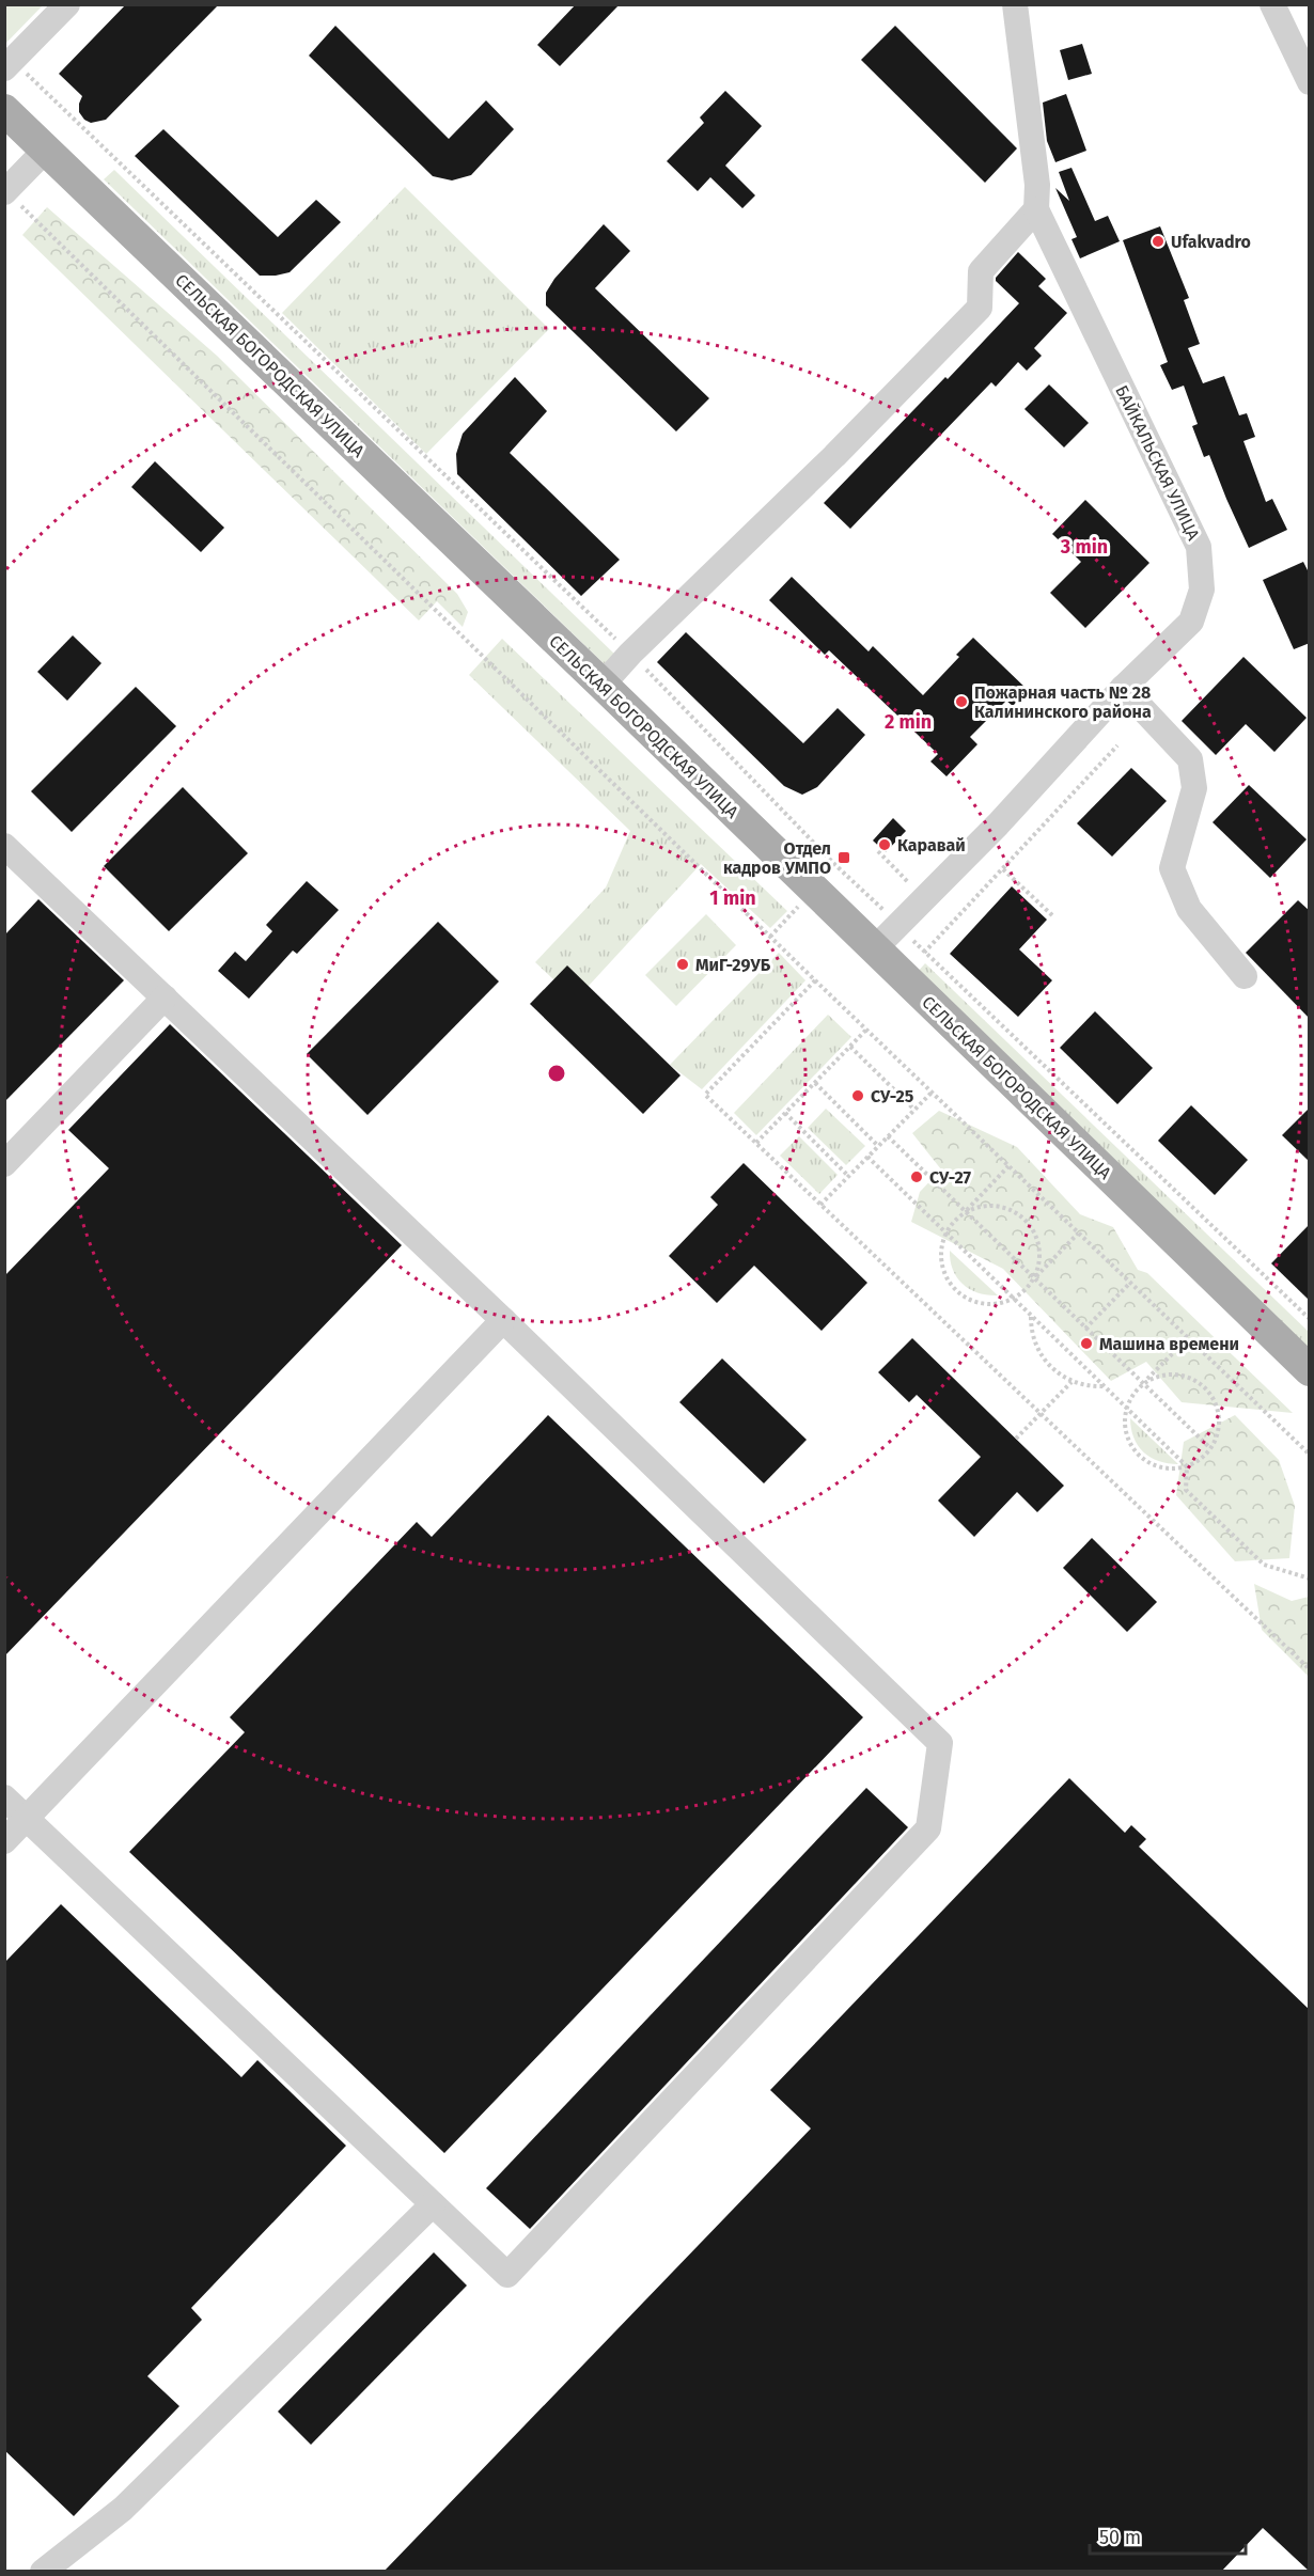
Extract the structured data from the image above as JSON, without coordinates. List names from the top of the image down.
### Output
{
  "streets": {
    "main road": ["СЕЛЬСКАЯ БОГОРОДСКАЯ УЛИЦА"],
    "street": ["БАЙКАЛЬСКАЯ УЛИЦА"]
  },
  "crossings": [
    ["СЕЛЬСКАЯ БОГОРОДСКАЯ УЛИЦА", "БАЙКАЛЬСКАЯ УЛИЦА"]
  ],
  "places": {
    "other": [
      "Ufakvadro",
      "Пожарная часть № 28 Калининского района",
      "Каравай",
      "МиГ-29УБ",
      "СУ-25",
      "СУ-27",
      "Машина времени"
    ],
    "transit": ["Отдел кадров УМПО"]
  },
  "scale_bar": "50 m",
  "rings": ["3 min", "2 min", "1 min"]
}
